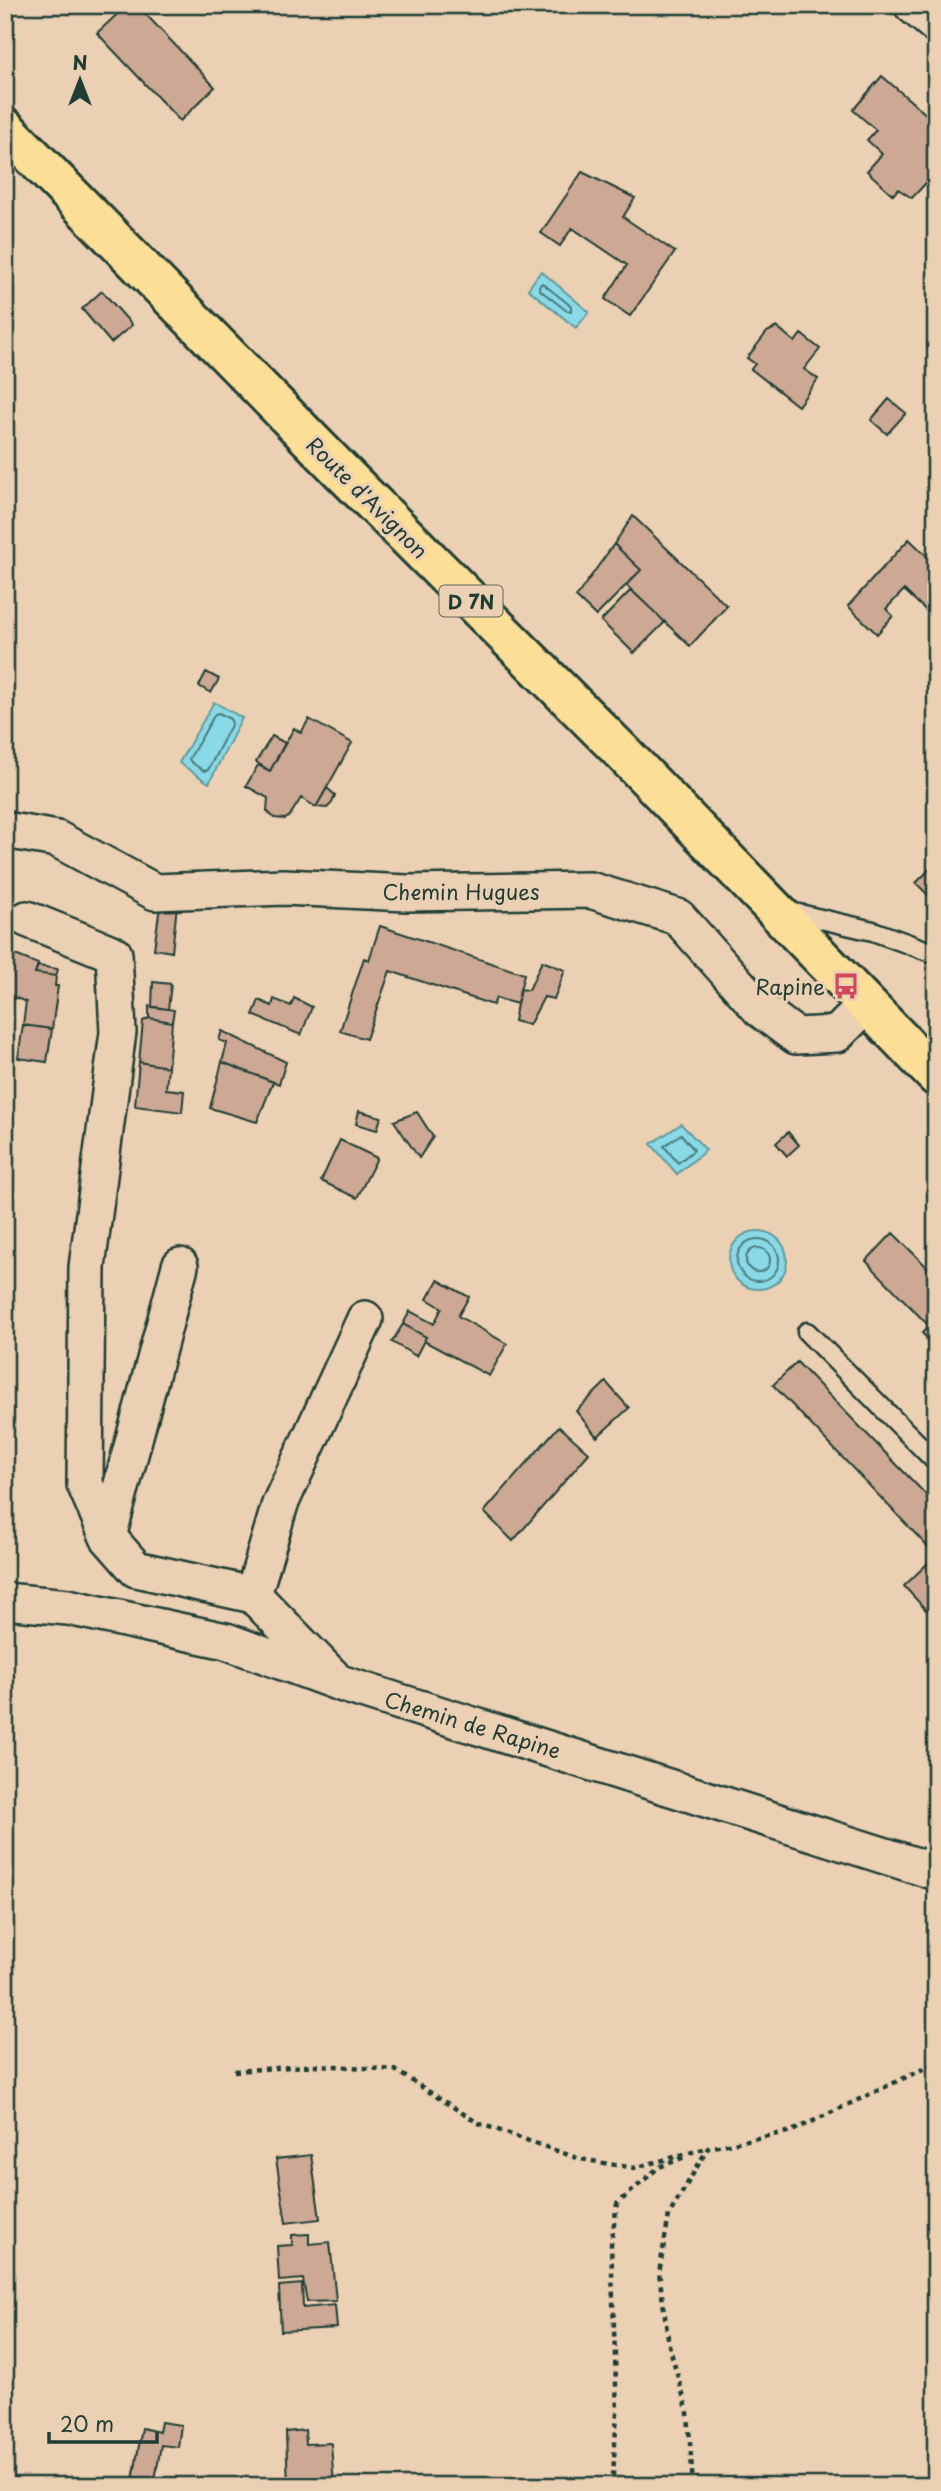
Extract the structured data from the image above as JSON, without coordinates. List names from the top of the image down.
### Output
{
  "streets": {
    "main road": ["Route d'Avignon", "D 7N"],
    "street": ["Chemin Hugues", "Chemin de Rapine"]
  },
  "crossings": [
    ["Route d'Avignon", "Chemin Hugues"]
  ],
  "places": {
    "bus stop": ["Rapine"]
  },
  "scale_bar": "20 m",
  "north": "top"
}
